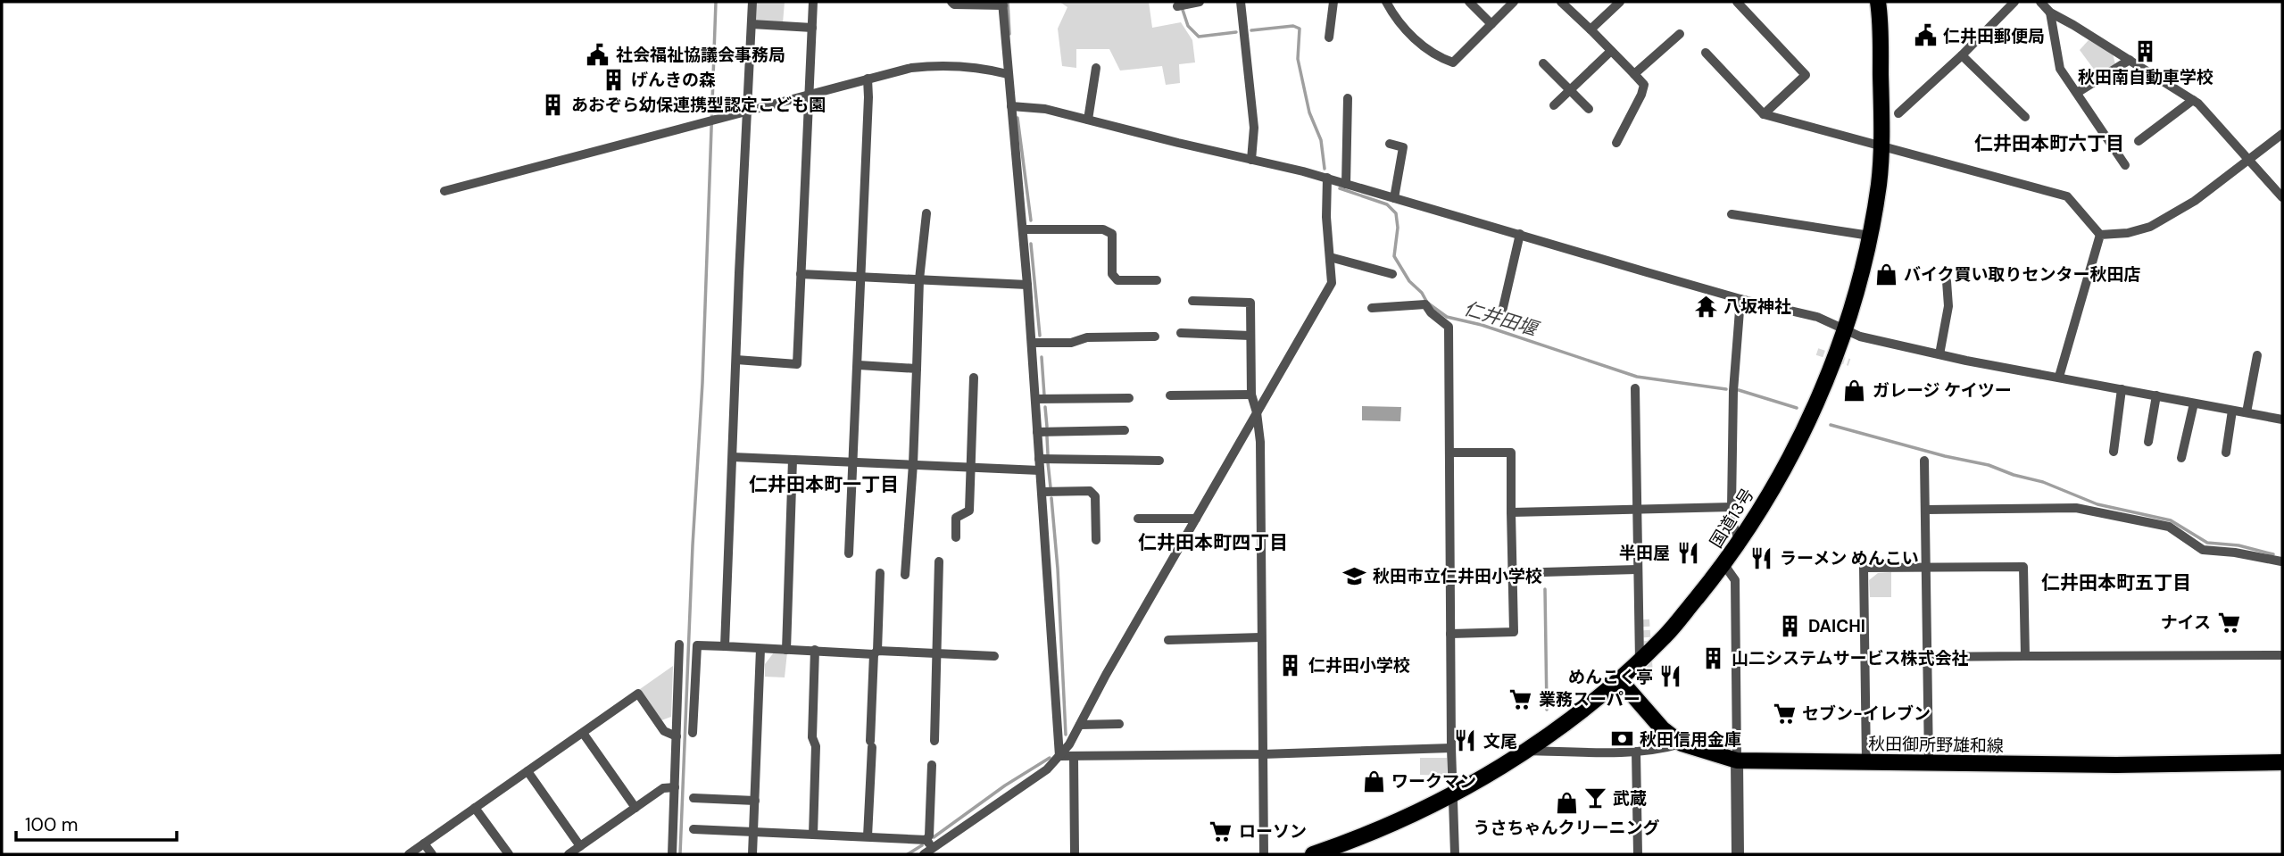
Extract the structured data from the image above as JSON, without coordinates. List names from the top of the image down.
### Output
{
  "streets": {
    "main road": ["国道13号", "秋田御所野雄和線"]
  },
  "crossings": [
    ["国道13号", "秋田御所野雄和線"]
  ],
  "districts": [
    "仁井田本町六丁目",
    "仁井田本町一丁目",
    "仁井田本町四丁目",
    "仁井田本町五丁目"
  ],
  "water": ["仁井田堰"],
  "places": {
    "public building": ["仁井田郵便局", "社会福祉協議会事務局"],
    "building": [
      "秋田南自動車学校",
      "げんきの森",
      "あおぞら幼保連携型認定こども園",
      "DAICHI",
      "山二システムサービス株式会社",
      "仁井田小学校"
    ],
    "shop": [
      "バイク買い取りセンター秋田店",
      "ガレージ ケイツー",
      "ワークマン",
      "うさちゃんクリーニング"
    ],
    "temple": ["八坂神社"],
    "restaurant": [
      "半田屋",
      "ラーメン めんこい",
      "めんこく亭",
      "文尾"
    ],
    "school or university": ["秋田市立仁井田小学校"],
    "supermarket": [
      "ナイス",
      "業務スーパー",
      "セブン-イレブン",
      "ローソン"
    ],
    "bank": ["秋田信用金庫"],
    "bar": ["武蔵"]
  },
  "scale_bar": "100 m"
}
